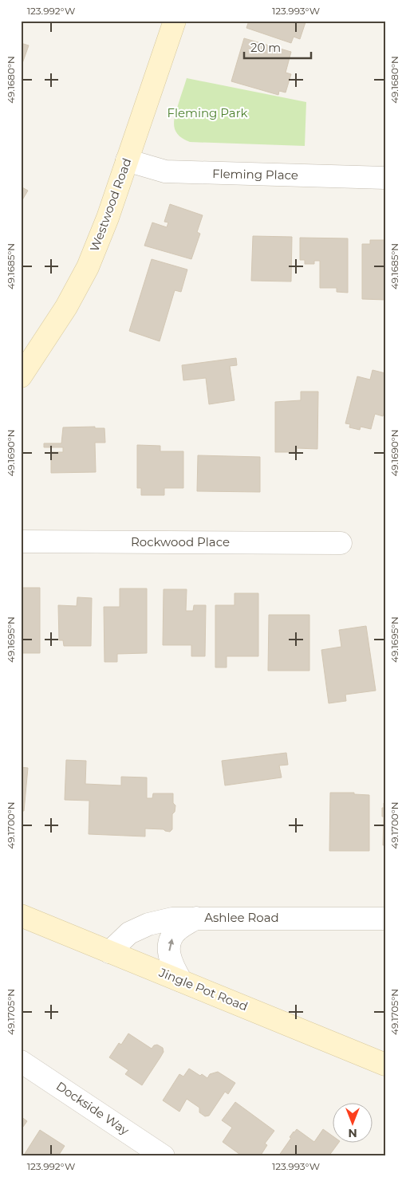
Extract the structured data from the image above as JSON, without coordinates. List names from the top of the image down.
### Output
{
  "streets": {
    "street": [
      "Fleming Place",
      "Westwood Road",
      "Rockwood Place",
      "Ashlee Road",
      "Jingle Pot Road",
      "Dockside Way"
    ]
  },
  "crossings": [
    ["Fleming Place", "Westwood Road"],
    ["Ashlee Road", "Jingle Pot Road"]
  ],
  "parks": ["Fleming Park"],
  "scale_bar": "20 m",
  "north": "bottom",
  "coordinates": [
    "123.992°W",
    "123.993°W",
    "49.1680°N",
    "49.1685°N",
    "49.1690°N",
    "49.1695°N",
    "49.1700°N",
    "49.1705°N"
  ]
}
